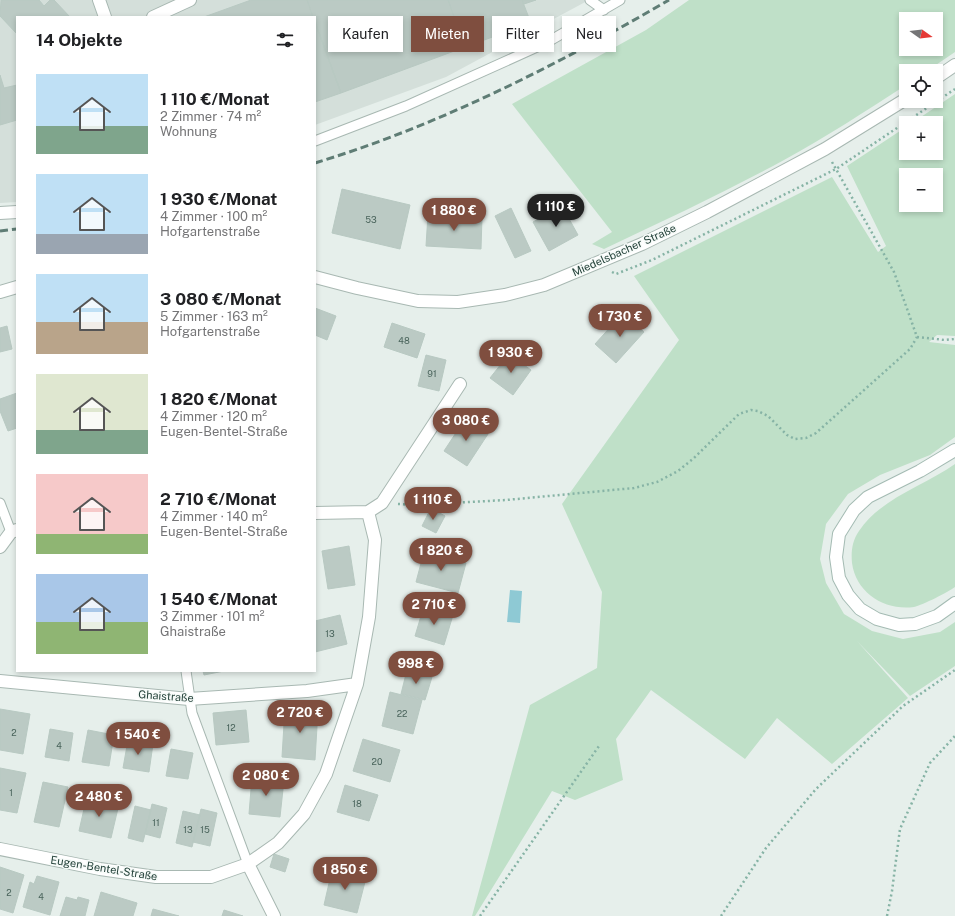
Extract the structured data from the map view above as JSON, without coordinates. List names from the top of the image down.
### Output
{
  "streets": {
    "street": ["Miedelsbacher Straße", "Ghaistraße", "Eugen-Bentel-Straße"]
  },
  "crossings": [
    ["Ghaistraße", "Eugen-Bentel-Straße"]
  ],
  "house_numbers": [
    "53",
    "48",
    "91",
    "13",
    "22",
    "12",
    "2",
    "4",
    "20",
    "1",
    "18",
    "11",
    "13",
    "15",
    "2",
    "4"
  ],
  "north": "right",
  "page": {
    "map_buttons": ["+", "−"],
    "chip": [
      "Kaufen",
      "Mieten",
      "Filter",
      "Neu"
    ],
    "heading": "14 Objekte",
    "list": [
      {
        "name": "1 110 €/Monat",
        "note": "2 Zimmer · 74 m² · Wohnung"
      },
      {
        "name": "1 930 €/Monat",
        "note": "4 Zimmer · 100 m² · Hofgartenstraße"
      },
      {
        "name": "3 080 €/Monat",
        "note": "5 Zimmer · 163 m² · Hofgartenstraße"
      },
      {
        "name": "1 820 €/Monat",
        "note": "4 Zimmer · 120 m² · Eugen-Bentel-Straße"
      },
      {
        "name": "2 710 €/Monat",
        "note": "4 Zimmer · 140 m² · Eugen-Bentel-Straße"
      },
      {
        "name": "1 540 €/Monat",
        "note": "3 Zimmer · 101 m² · Ghaistraße"
      }
    ],
    "price": [
      "1 110 €",
      "1 880 €",
      "1 730 €",
      "1 930 €",
      "3 080 €",
      "1 110 €",
      "1 820 €",
      "2 710 €",
      "998 €",
      "2 720 €",
      "1 540 €",
      "2 080 €",
      "2 480 €",
      "1 850 €"
    ]
  }
}
